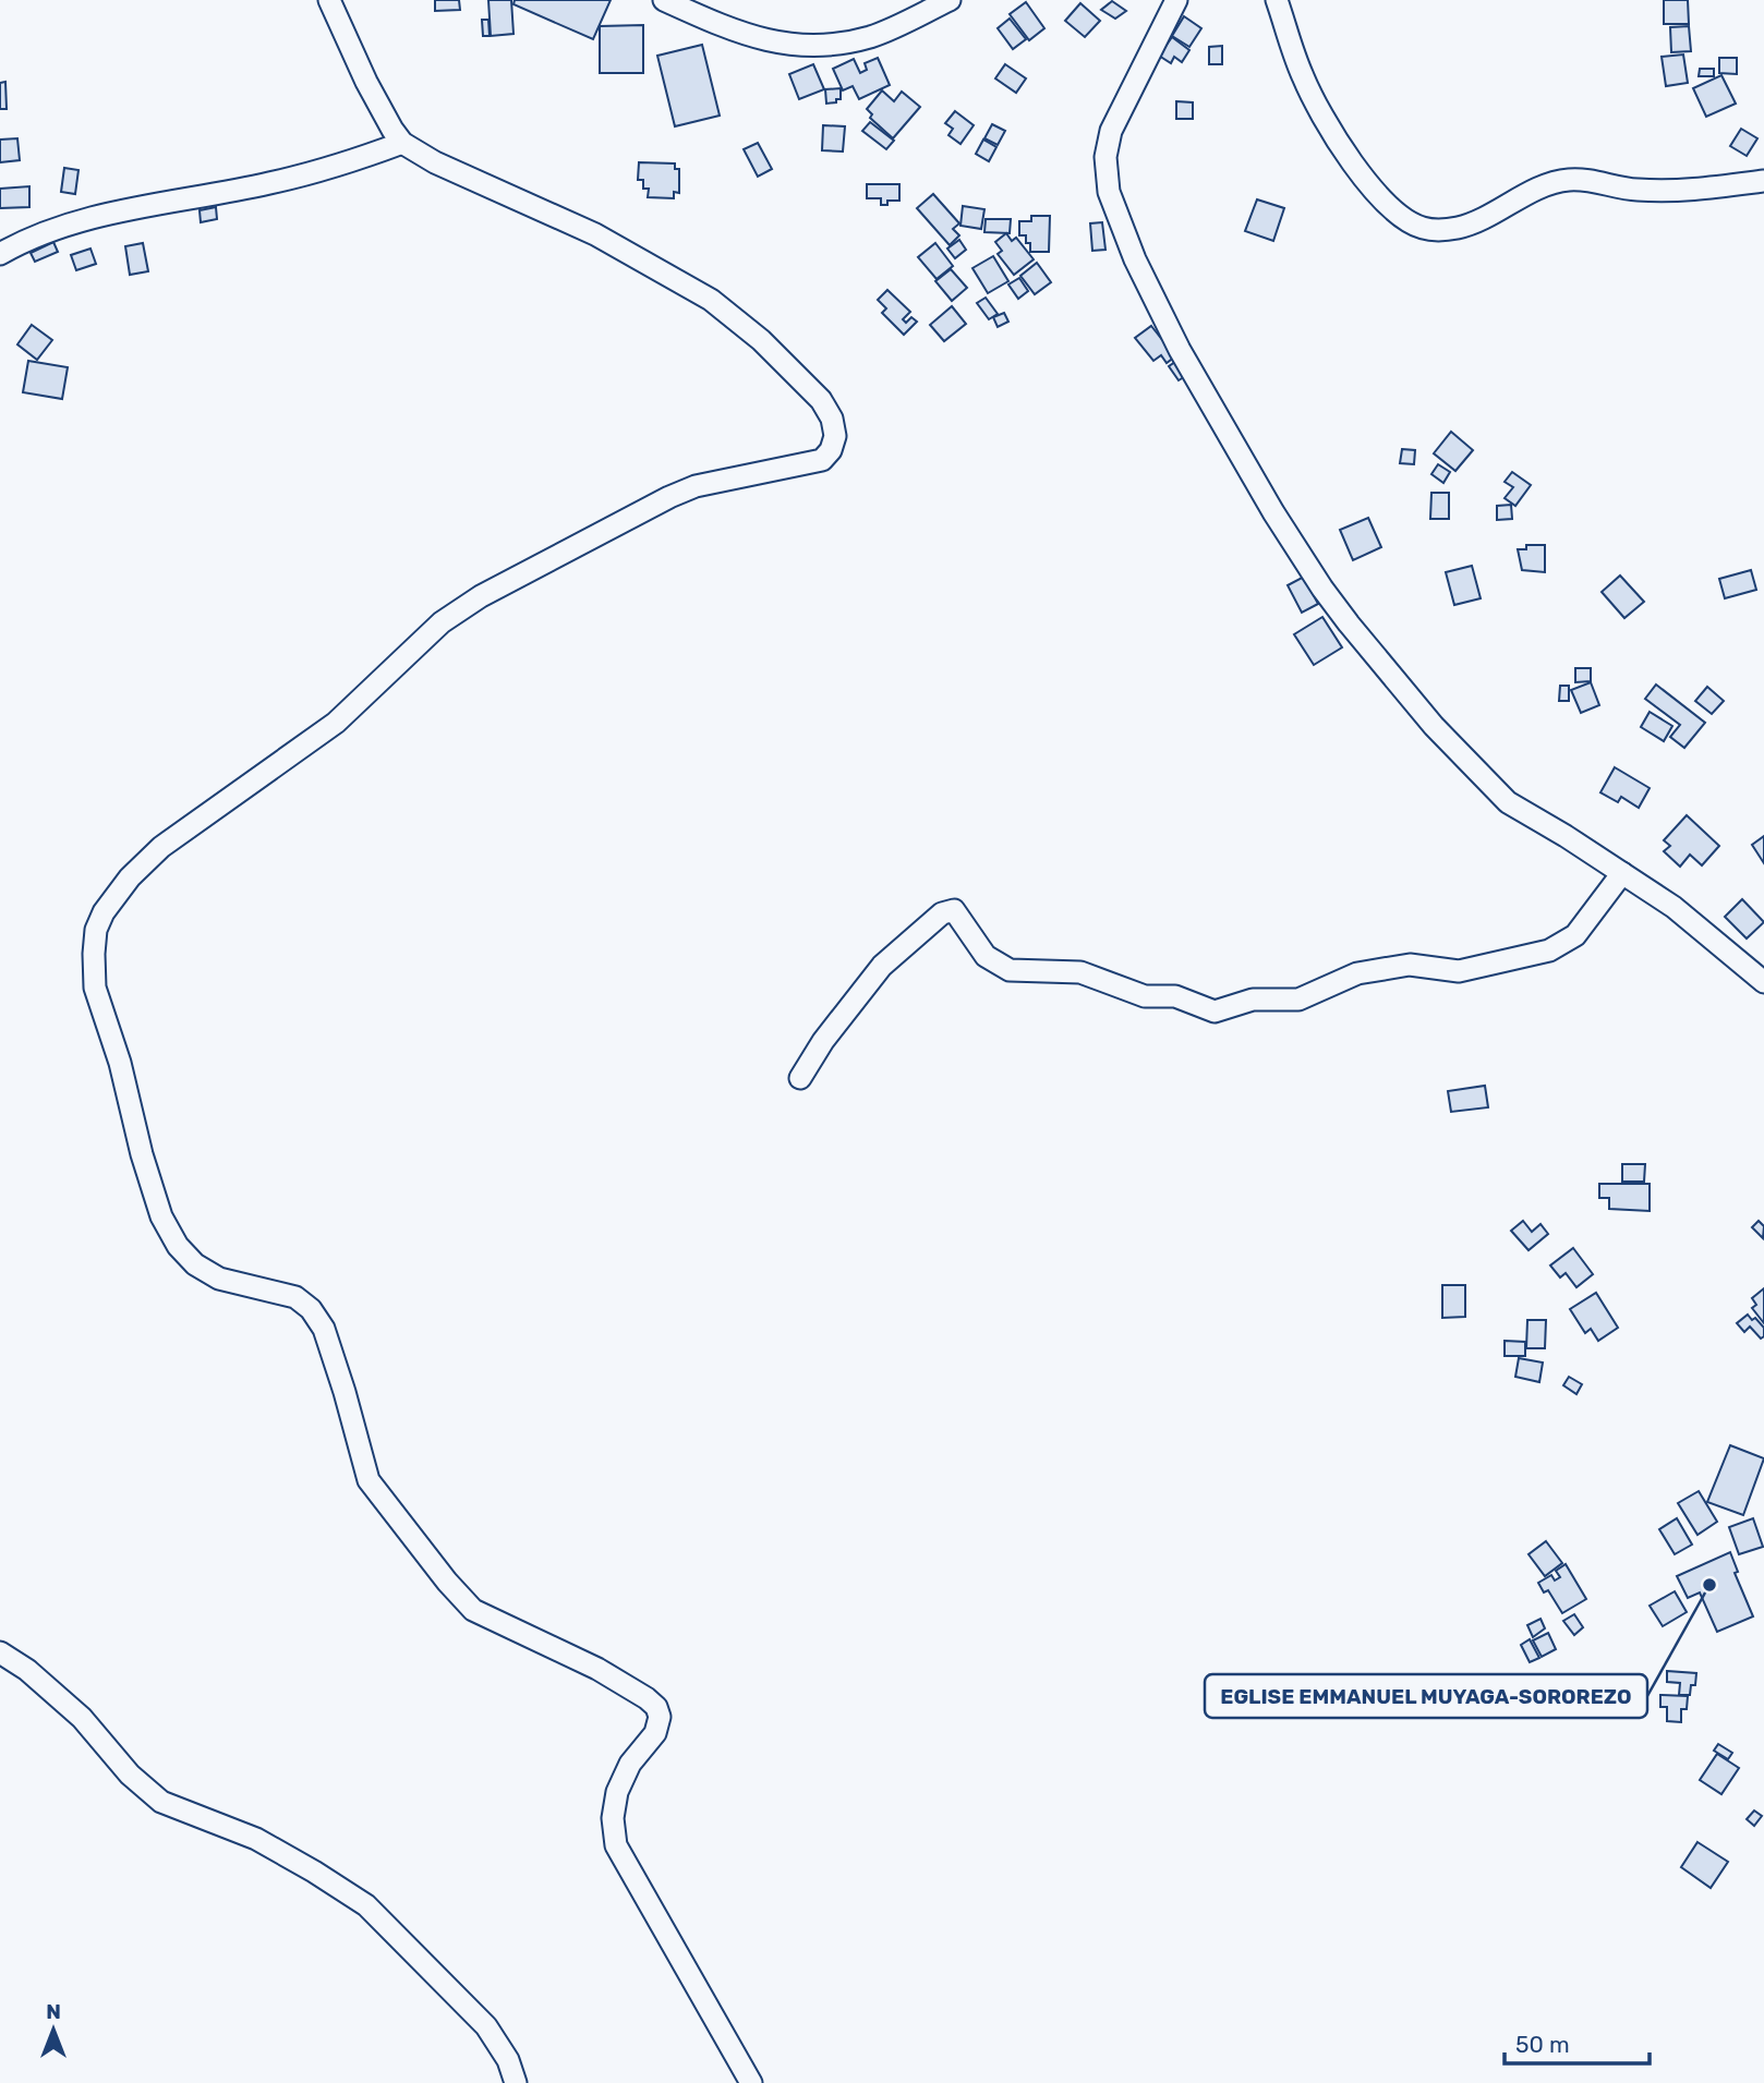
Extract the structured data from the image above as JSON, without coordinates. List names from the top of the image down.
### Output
{
  "places": ["EGLISE EMMANUEL MUYAGA-SOROREZO"],
  "scale_bar": "50 m",
  "north": "top"
}
